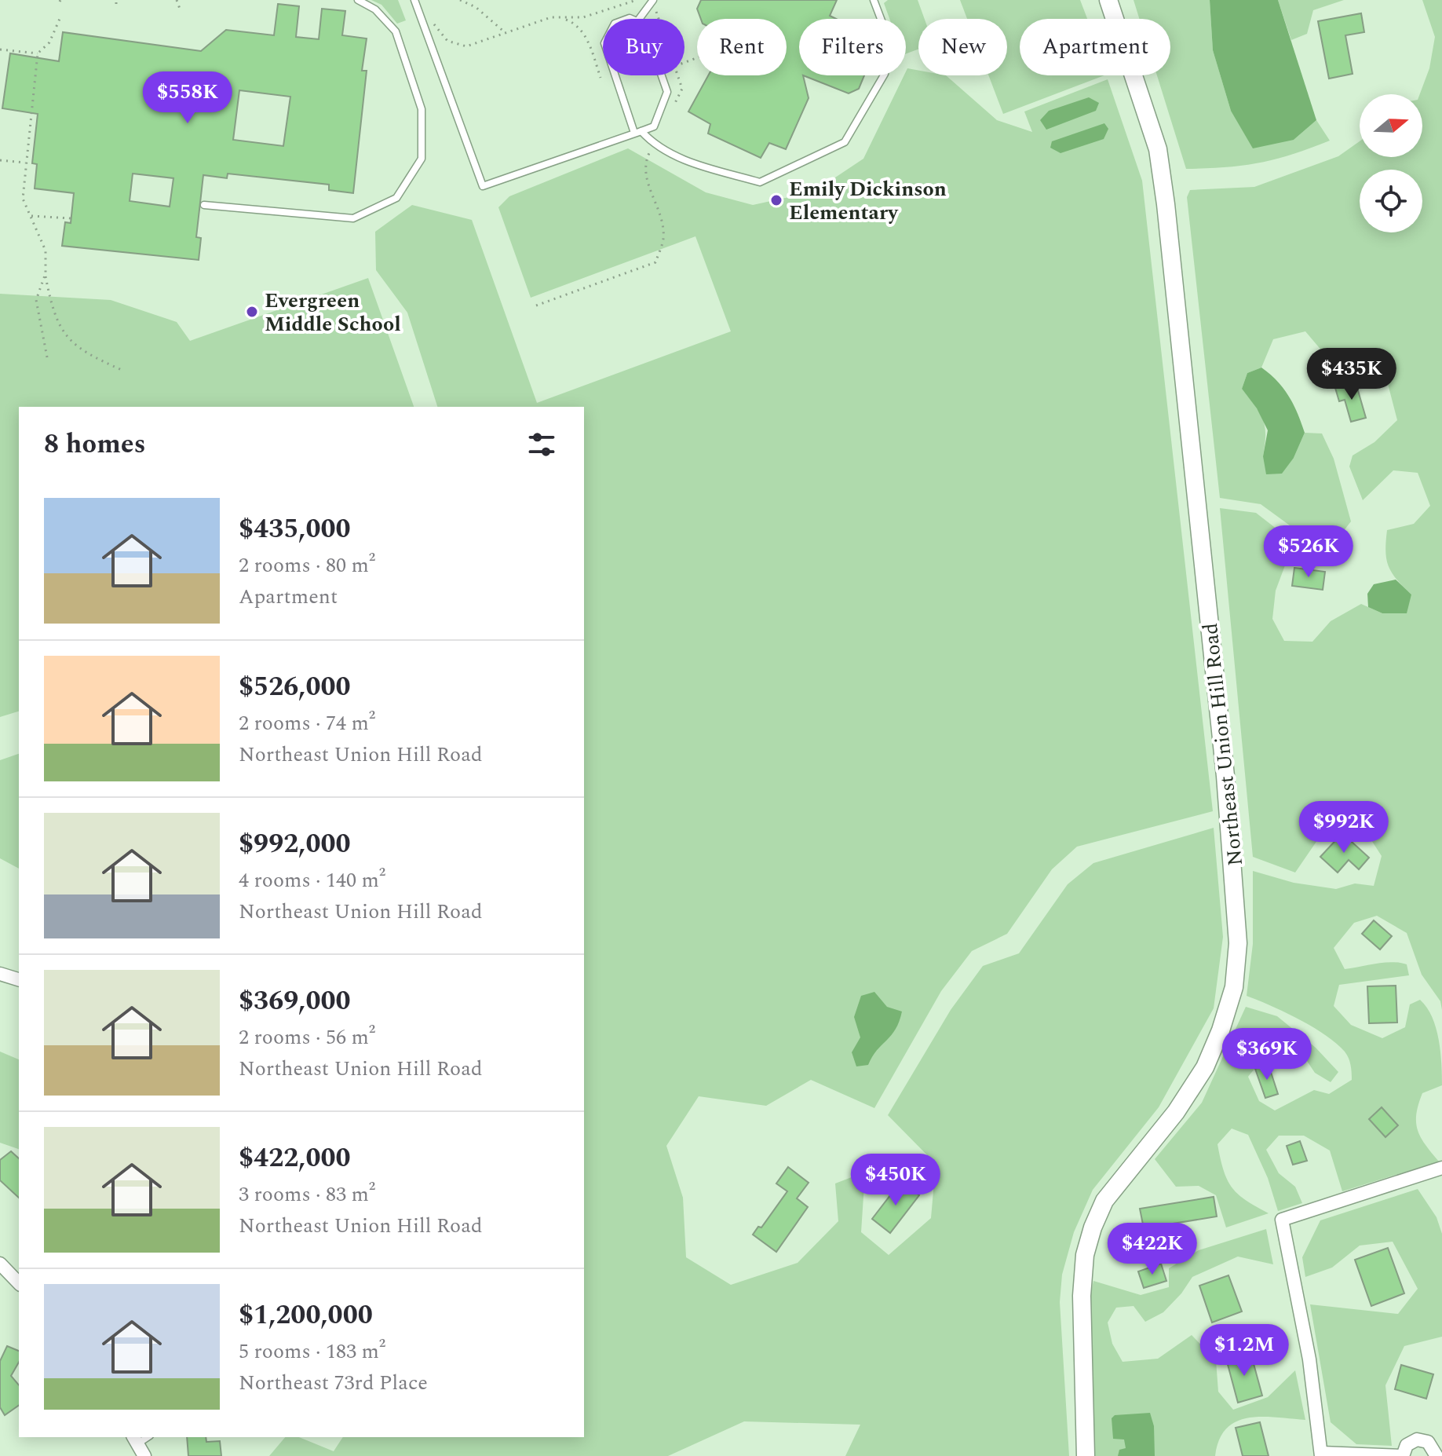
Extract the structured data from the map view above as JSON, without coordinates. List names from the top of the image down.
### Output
{
  "streets": {
    "street": ["Northeast Union Hill Road"]
  },
  "places": ["Emily Dickinson Elementary", "Evergreen Middle School"],
  "north": "right",
  "page": {
    "chip": [
      "Buy",
      "Rent",
      "Filters",
      "New",
      "Apartment"
    ],
    "price": [
      "$558K",
      "$435K",
      "$526K",
      "$992K",
      "$369K",
      "$450K",
      "$422K",
      "$1.2M"
    ],
    "heading": "8 homes",
    "list": [
      {
        "name": "$435,000",
        "note": "2 rooms · 80 m² · Apartment"
      },
      {
        "name": "$526,000",
        "note": "2 rooms · 74 m² · Northeast Union Hill Road"
      },
      {
        "name": "$992,000",
        "note": "4 rooms · 140 m² · Northeast Union Hill Road"
      },
      {
        "name": "$369,000",
        "note": "2 rooms · 56 m² · Northeast Union Hill Road"
      },
      {
        "name": "$422,000",
        "note": "3 rooms · 83 m² · Northeast Union Hill Road"
      },
      {
        "name": "$1,200,000",
        "note": "5 rooms · 183 m² · Northeast 73rd Place"
      }
    ]
  }
}
